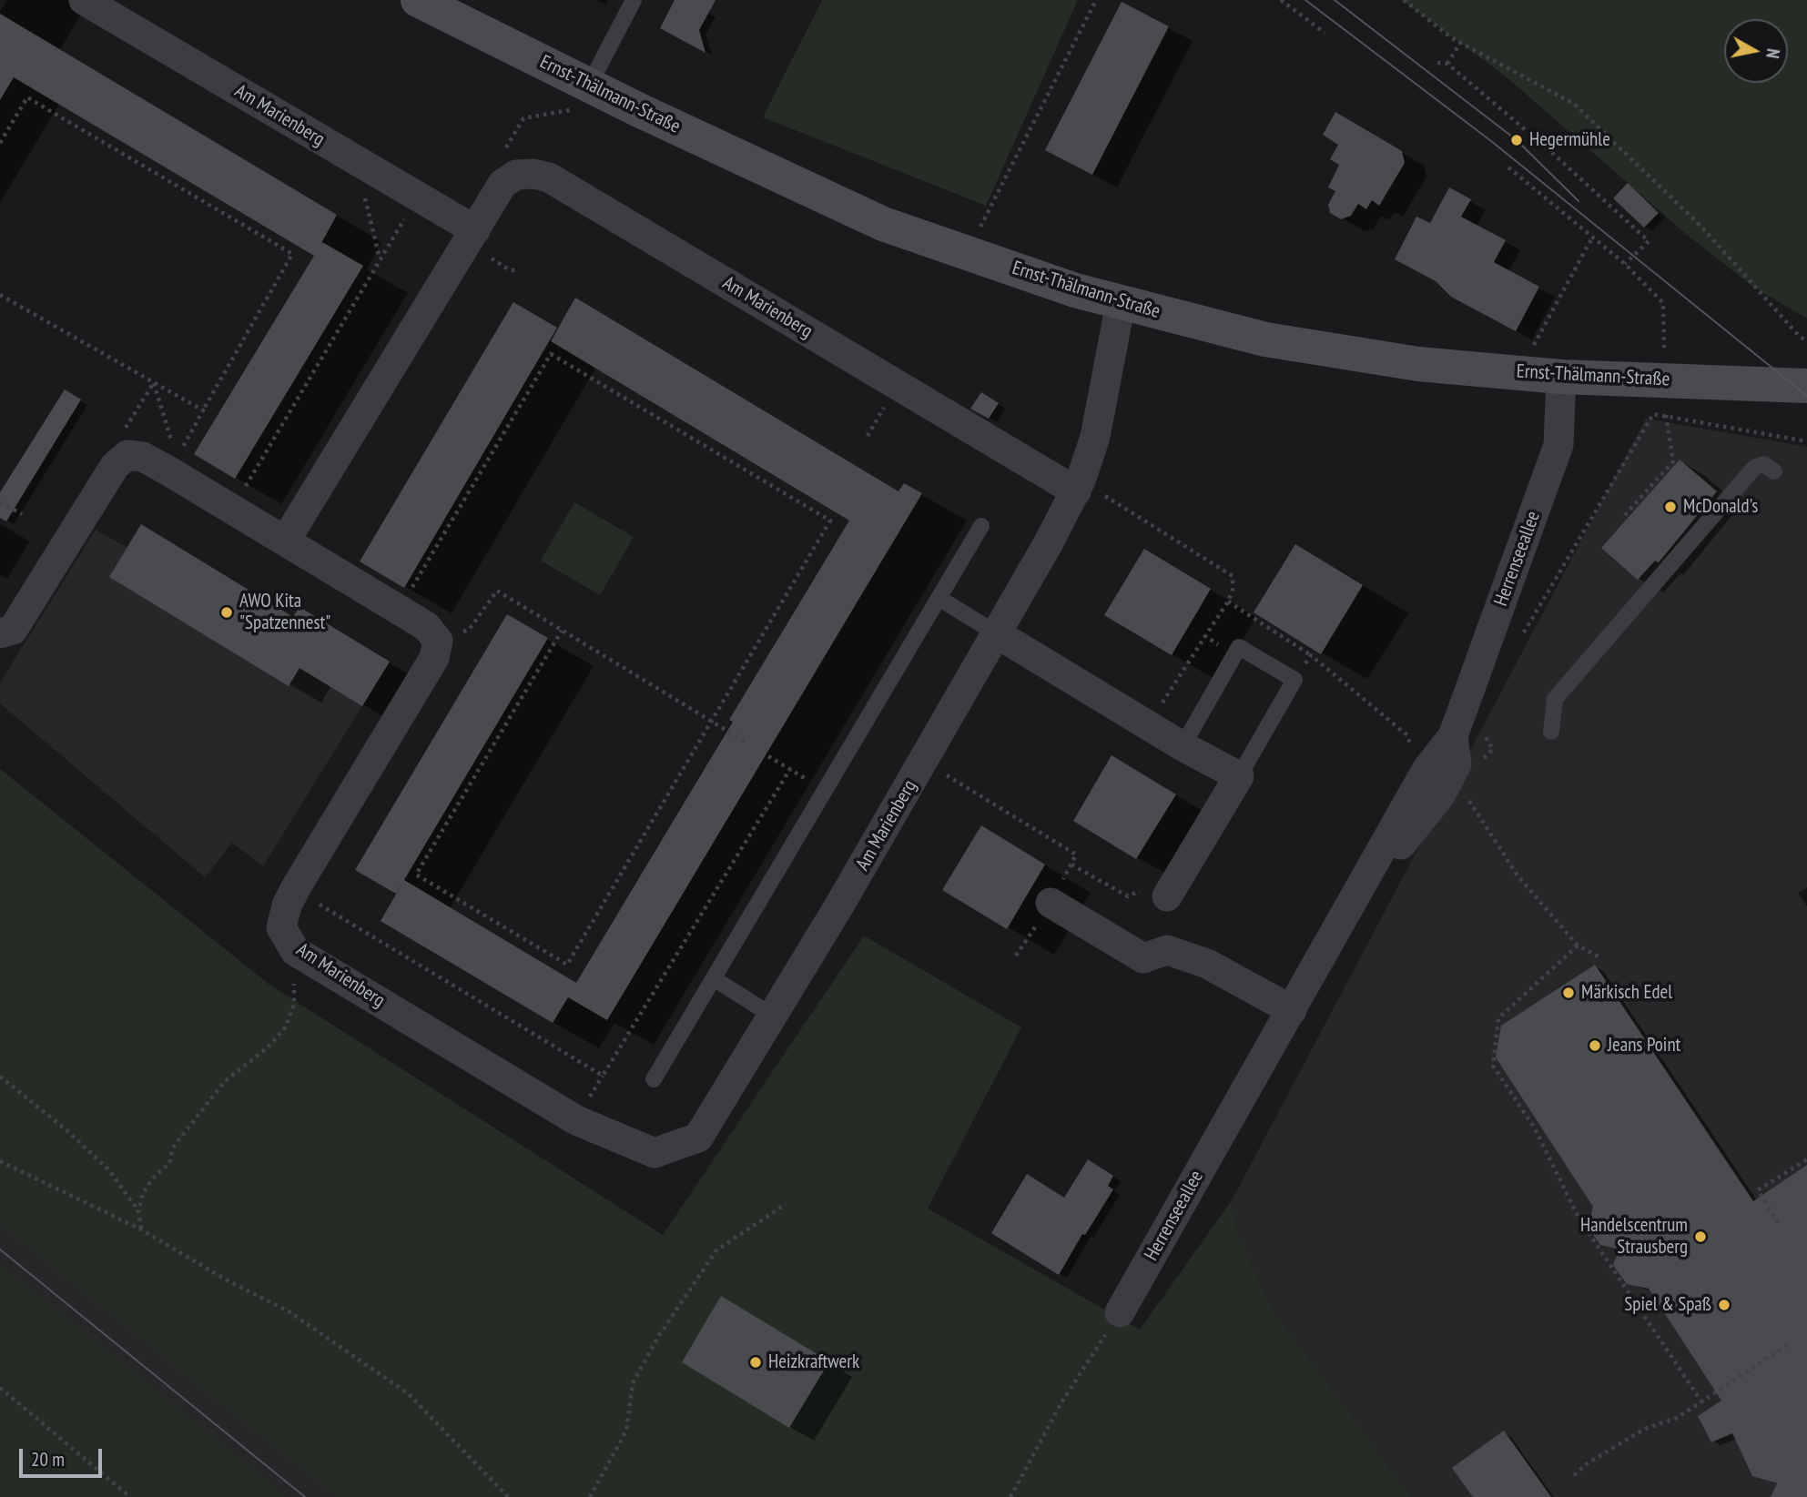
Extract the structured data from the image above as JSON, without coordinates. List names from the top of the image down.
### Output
{
  "streets": {
    "main road": ["Ernst-Thälmann-Straße"],
    "street": ["Am Marienberg", "Herrenseeallee"]
  },
  "crossings": [
    ["Ernst-Thälmann-Straße", "Am Marienberg"],
    ["Ernst-Thälmann-Straße", "Herrenseeallee"]
  ],
  "places": [
    "Hegermühle",
    "McDonald's",
    "AWO Kita \"Spatzennest\"",
    "Märkisch Edel",
    "Jeans Point",
    "Handelscentrum Strausberg",
    "Spiel & Spaß",
    "Heizkraftwerk"
  ],
  "scale_bar": "20 m",
  "north": "right"
}
